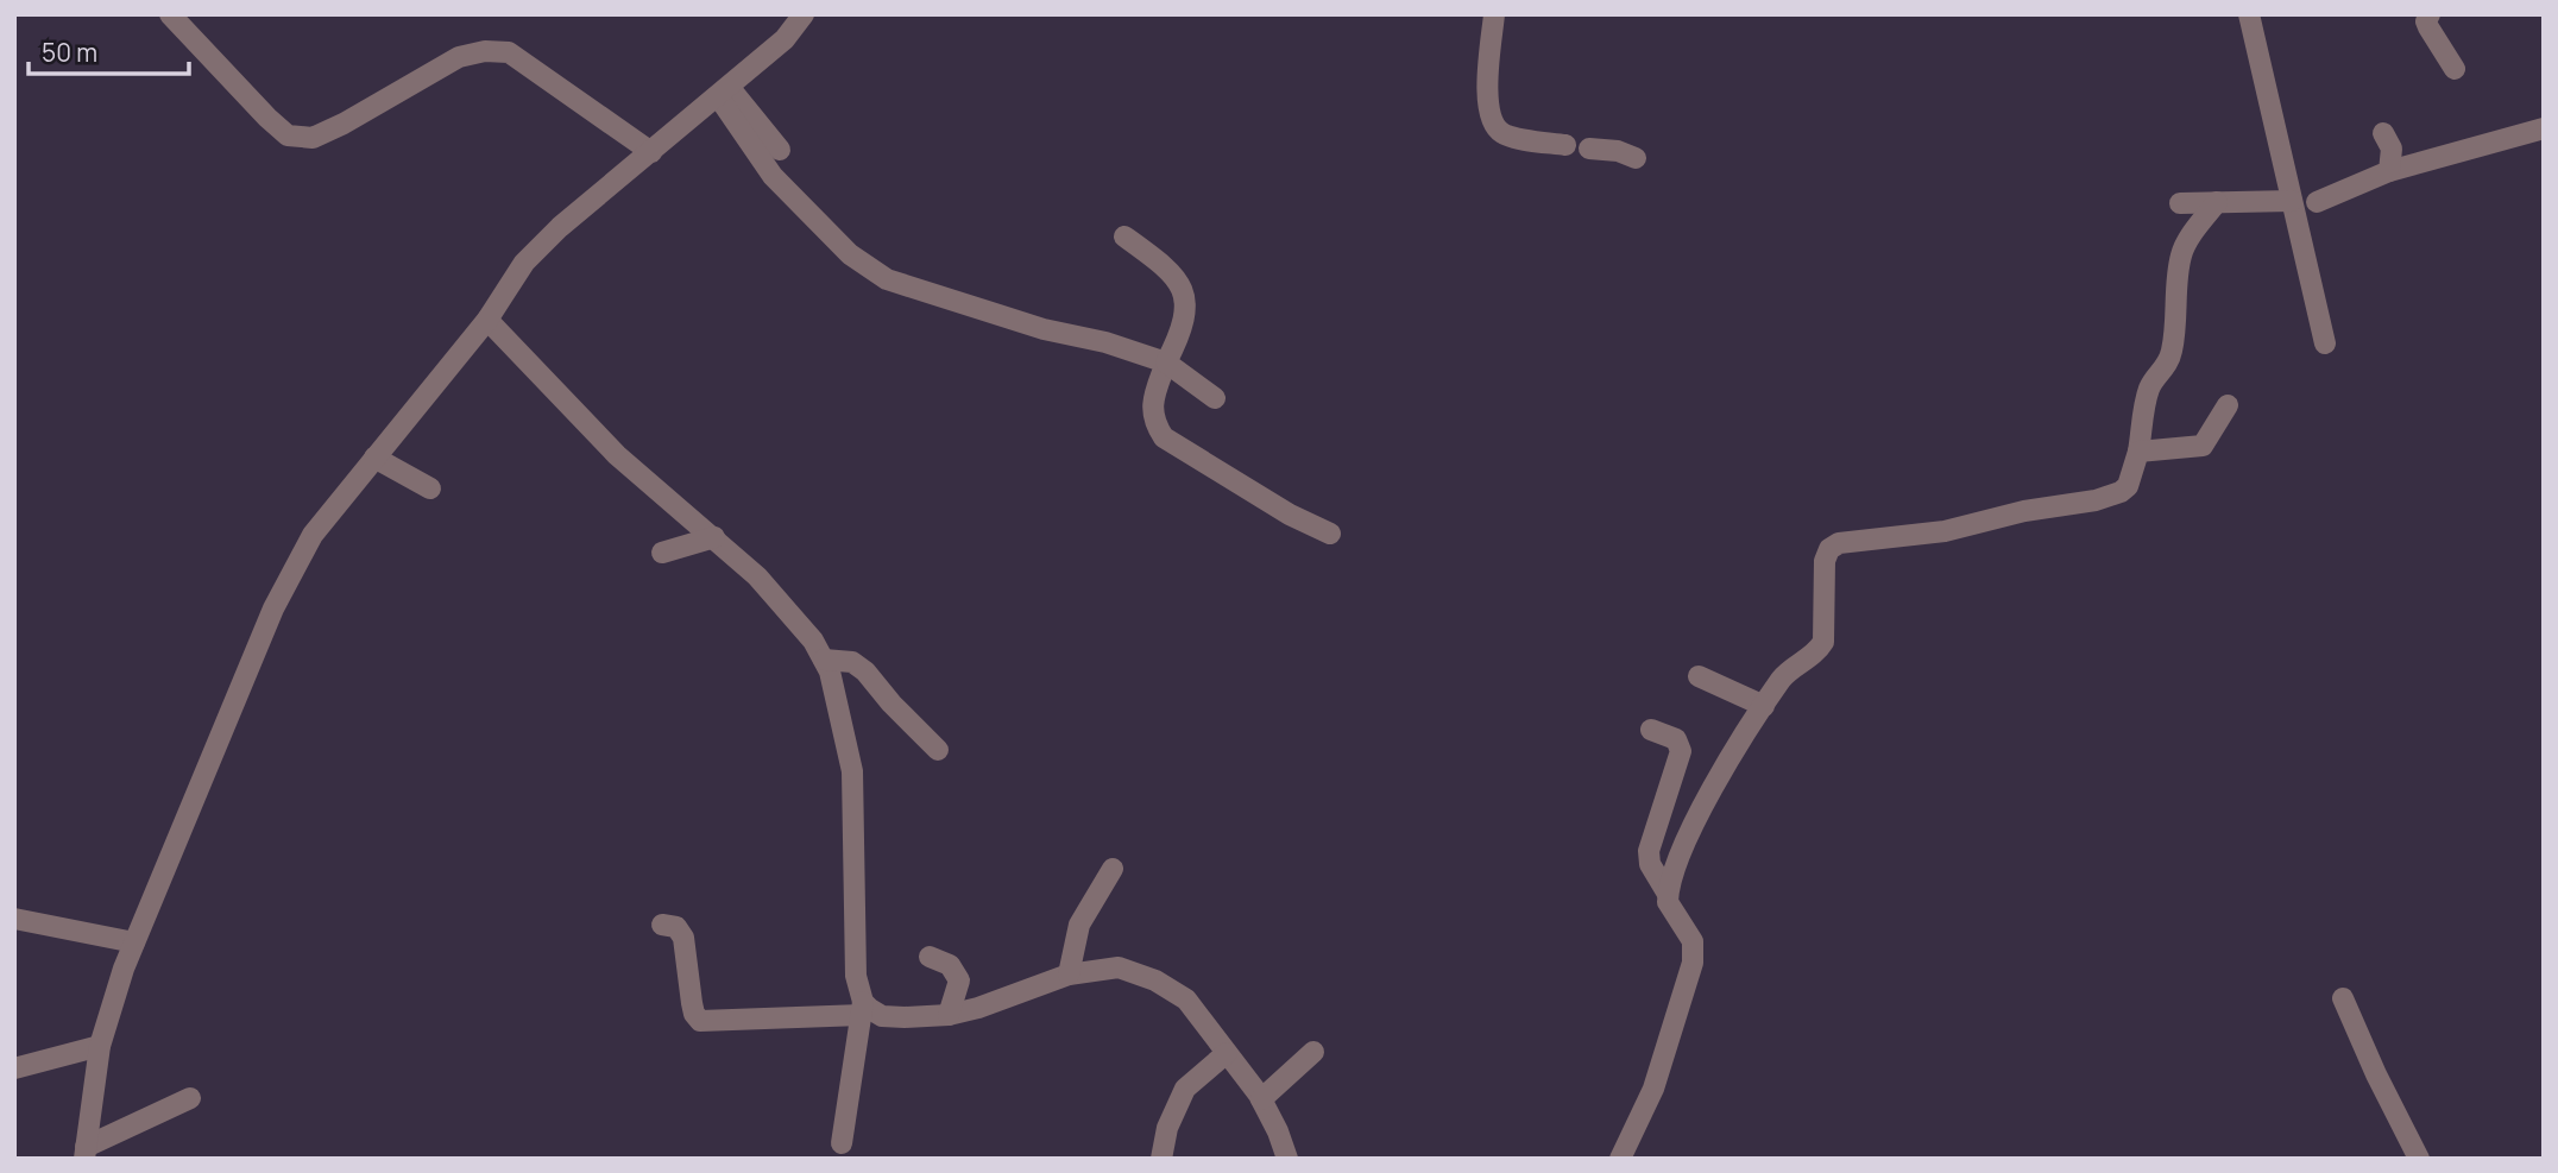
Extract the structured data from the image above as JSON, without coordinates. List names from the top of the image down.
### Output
{
  "scale_bar": "50 m"
}
